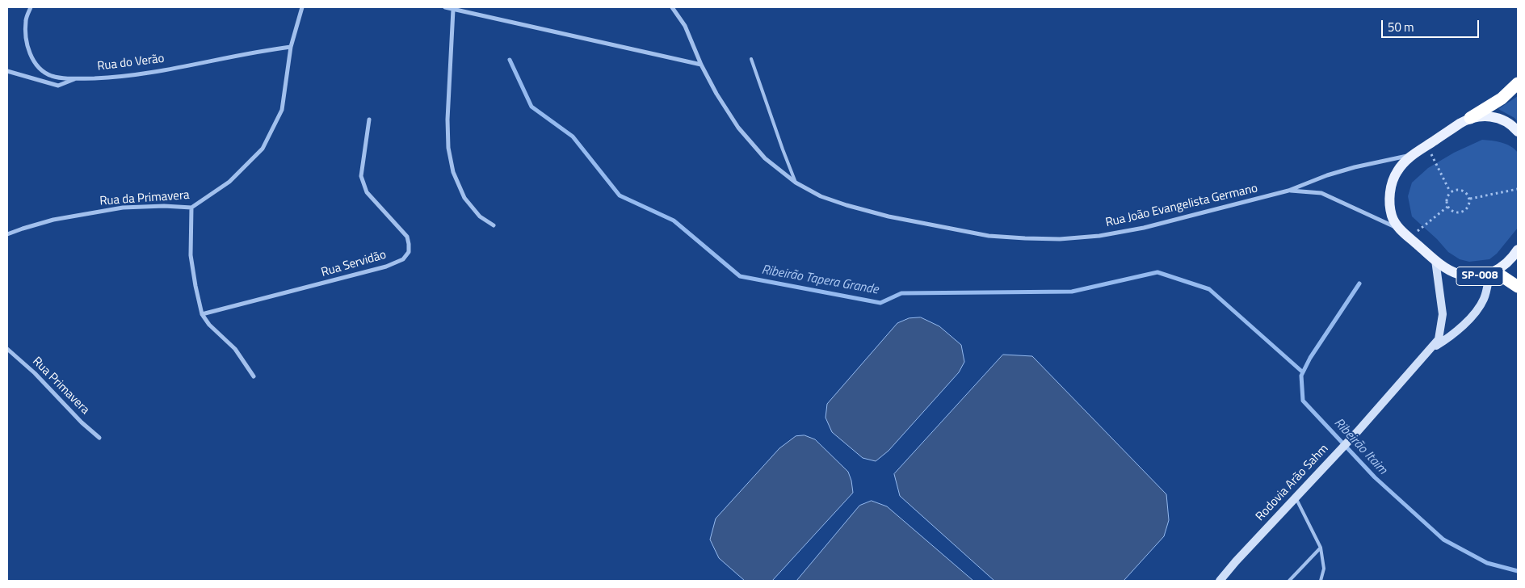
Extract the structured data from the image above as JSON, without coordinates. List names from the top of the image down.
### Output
{
  "streets": {
    "main road": ["SP-008"],
    "street": [
      "Rua do Verão",
      "Rua da Primavera",
      "Rua João Evangelista Germano",
      "Rua Servidão",
      "Rua Primavera",
      "Rodovia Arão Sahm"
    ]
  },
  "crossings": [
    ["Rua do Verão", "Rua da Primavera"],
    ["Rua João Evangelista Germano", "SP-008"],
    ["SP-008", "Rodovia Arão Sahm"]
  ],
  "water": ["Ribeirão Tapera Grande", "Ribeirão Itaim"],
  "scale_bar": "50 m"
}
